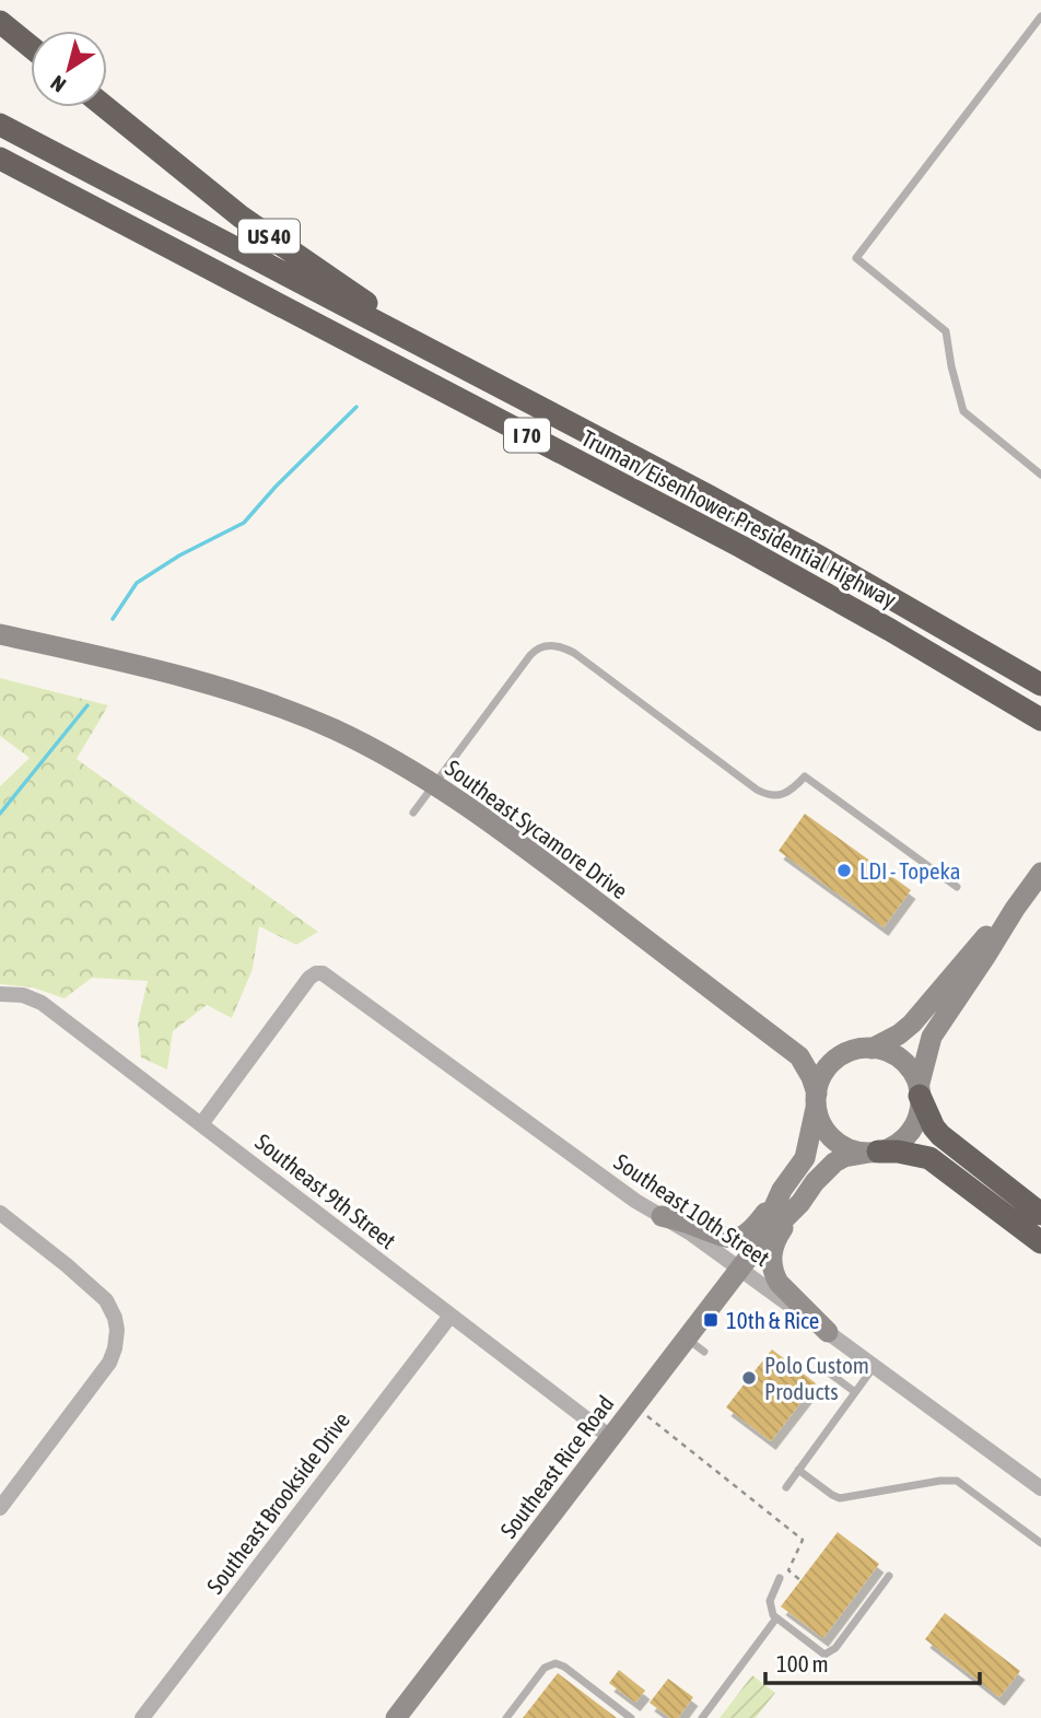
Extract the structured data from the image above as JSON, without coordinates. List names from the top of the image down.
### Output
{
  "streets": {
    "highway": ["US 40", "I 70", "Truman/Eisenhower Presidential Highway"],
    "street": [
      "Southeast Sycamore Drive",
      "Southeast 9th Street",
      "Southeast 10th Street",
      "Southeast Rice Road",
      "Southeast Brookside Drive"
    ]
  },
  "crossings": [
    ["US 40", "Truman/Eisenhower Presidential Highway"],
    ["Southeast Sycamore Drive", "Southeast Rice Road"],
    ["Southeast 9th Street", "Southeast 10th Street"],
    ["Southeast 9th Street", "Southeast Rice Road"],
    ["Southeast 9th Street", "Southeast Brookside Drive"],
    ["Southeast 10th Street", "Southeast Rice Road"]
  ],
  "places": {
    "other": ["LDI - Topeka", "Polo Custom Products"],
    "transit": ["10th & Rice"]
  },
  "scale_bar": "100 m",
  "north": "bottom left"
}
